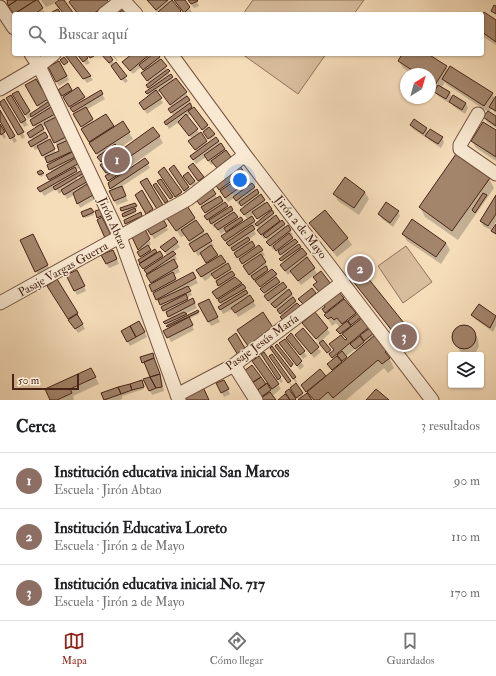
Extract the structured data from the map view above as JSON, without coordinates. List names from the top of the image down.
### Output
{
  "streets": {
    "street": [
      "Jirón Abtao",
      "Jirón 2 de Mayo",
      "Pasaje Vargas Guerra",
      "Pasaje Jesús María"
    ]
  },
  "crossings": [
    ["Jirón Abtao", "Pasaje Vargas Guerra"],
    ["Jirón Abtao", "Pasaje Jesús María"],
    ["Jirón 2 de Mayo", "Pasaje Vargas Guerra"],
    ["Jirón 2 de Mayo", "Pasaje Jesús María"]
  ],
  "scale_bar": "50 m",
  "north": "top right",
  "page": {
    "search": "Buscar aquí",
    "pins": ["1", "2", "3"],
    "scale": "50 m",
    "heading": ["Cerca", "3 resultados"],
    "list": [
      {
        "mark": "1",
        "name": "Institución educativa inicial San Marcos",
        "note": "Escuela · Jirón Abtao",
        "value": "90 m"
      },
      {
        "mark": "2",
        "name": "Institución Educativa Loreto",
        "note": "Escuela · Jirón 2 de Mayo",
        "value": "110 m"
      },
      {
        "mark": "3",
        "name": "Institución educativa inicial No. 717",
        "note": "Escuela · Jirón 2 de Mayo",
        "value": "170 m"
      }
    ],
    "nav": ["Mapa", "Cómo llegar", "Guardados"]
  }
}
